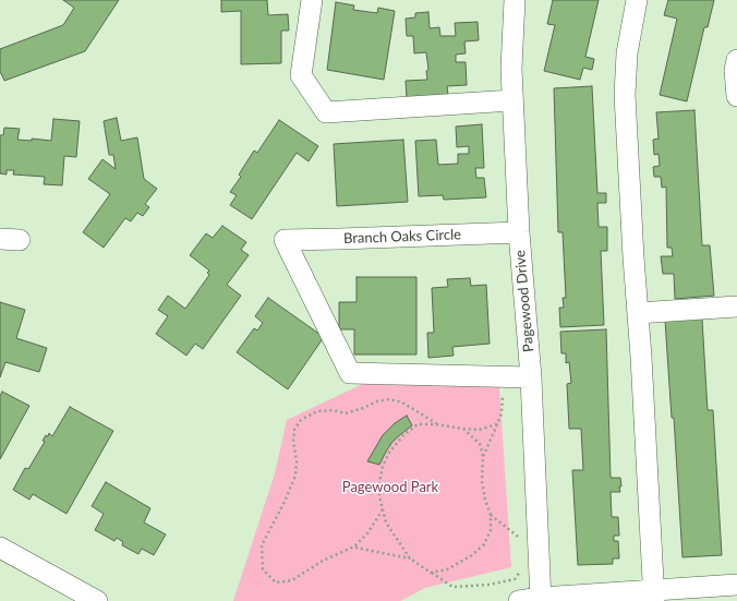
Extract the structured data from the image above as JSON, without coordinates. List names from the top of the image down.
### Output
{
  "streets": {
    "street": ["Branch Oaks Circle", "Pagewood Drive"]
  },
  "crossings": [
    ["Branch Oaks Circle", "Pagewood Drive"]
  ],
  "parks": ["Pagewood Park"]
}
